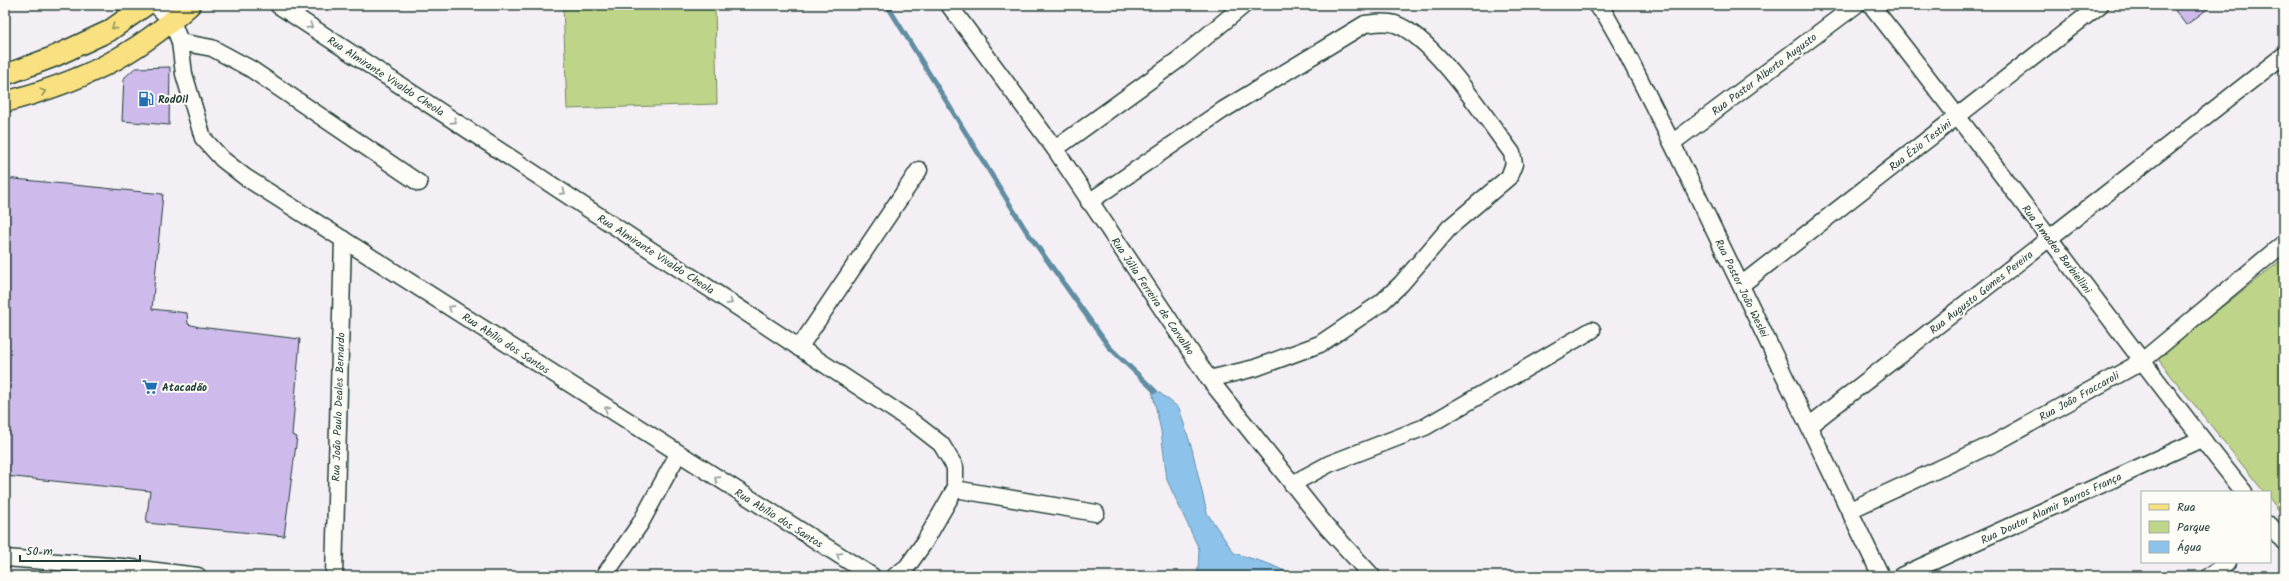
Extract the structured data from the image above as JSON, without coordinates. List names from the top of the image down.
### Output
{
  "streets": {
    "street": [
      "Rua Pastor Alberto Augusto",
      "Rua Almirante Vivaldo Cheola",
      "Rua Ézio Testini",
      "Rua Amadeo Barbiellini",
      "Rua Pastor João Weslei",
      "Rua Augusto Gomes Pereira",
      "Rua Júlia Ferreira de Carvalho",
      "Rua Abílio dos Santos",
      "Rua João Fraccaroli",
      "Rua João Paulo Deales Bernardo",
      "Rua Doutor Alamir Barros França"
    ]
  },
  "crossings": [
    ["Rua Pastor Alberto Augusto", "Rua Pastor João Weslei"],
    ["Rua Ézio Testini", "Rua Amadeo Barbiellini"],
    ["Rua Ézio Testini", "Rua Pastor João Weslei"],
    ["Rua Amadeo Barbiellini", "Rua Augusto Gomes Pereira"],
    ["Rua Amadeo Barbiellini", "Rua João Fraccaroli"],
    ["Rua Amadeo Barbiellini", "Rua Doutor Alamir Barros França"],
    ["Rua Pastor João Weslei", "Rua Augusto Gomes Pereira"],
    ["Rua Pastor João Weslei", "Rua João Fraccaroli"],
    ["Rua Abílio dos Santos", "Rua João Paulo Deales Bernardo"]
  ],
  "one_way": ["Rua Abílio dos Santos"],
  "places": {
    "fuel station": ["RodOil"],
    "supermarket": ["Atacadão"]
  },
  "legend": ["Rua", "Parque", "Água"],
  "scale_bar": "50 m"
}
